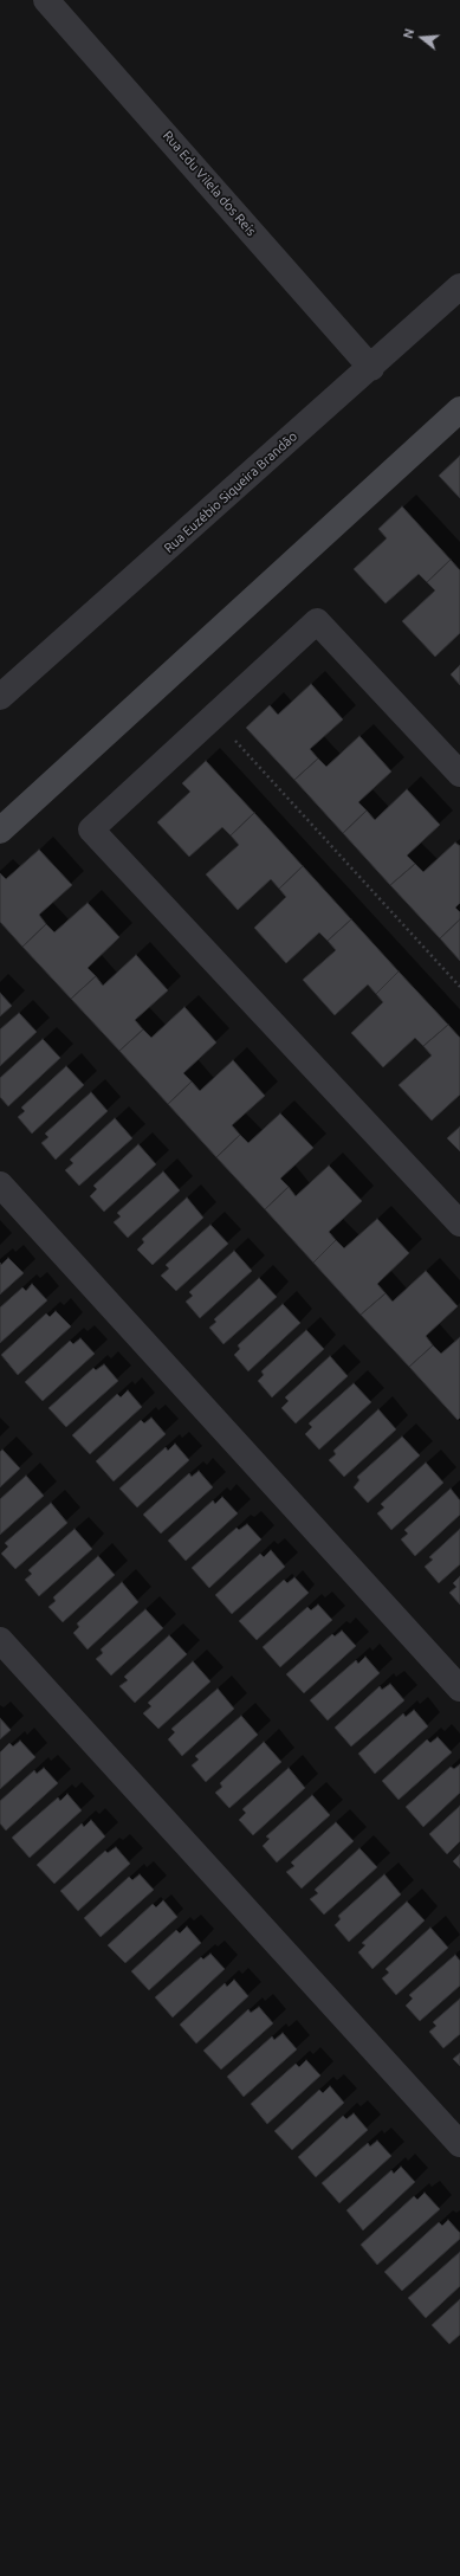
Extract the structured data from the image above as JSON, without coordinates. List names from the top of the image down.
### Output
{
  "streets": {
    "street": ["Rua Edu Vilela dos Reis", "Rua Euzébio Siqueira Brandão"]
  },
  "crossings": [
    ["Rua Edu Vilela dos Reis", "Rua Euzébio Siqueira Brandão"]
  ],
  "north": "left"
}
